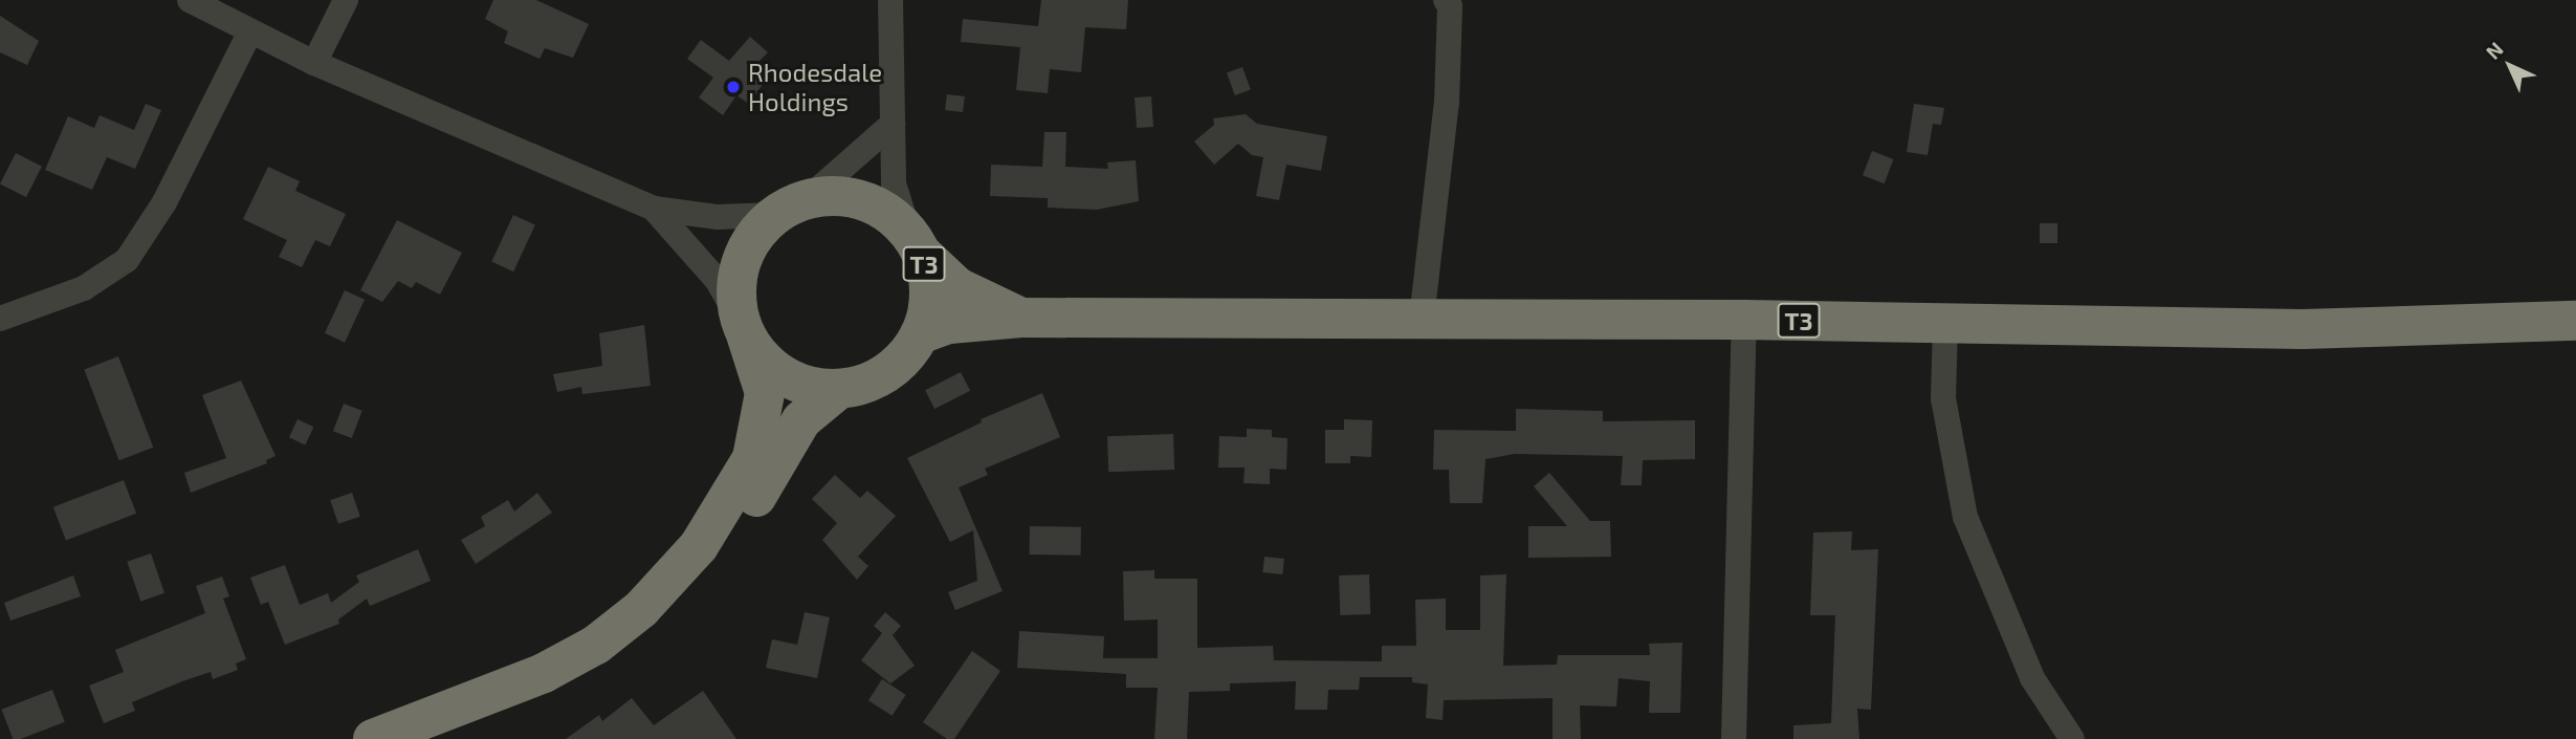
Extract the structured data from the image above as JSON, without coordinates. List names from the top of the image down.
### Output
{
  "streets": {
    "highway": ["T3"]
  },
  "places": ["Rhodesdale Holdings"],
  "north": "top left"
}
